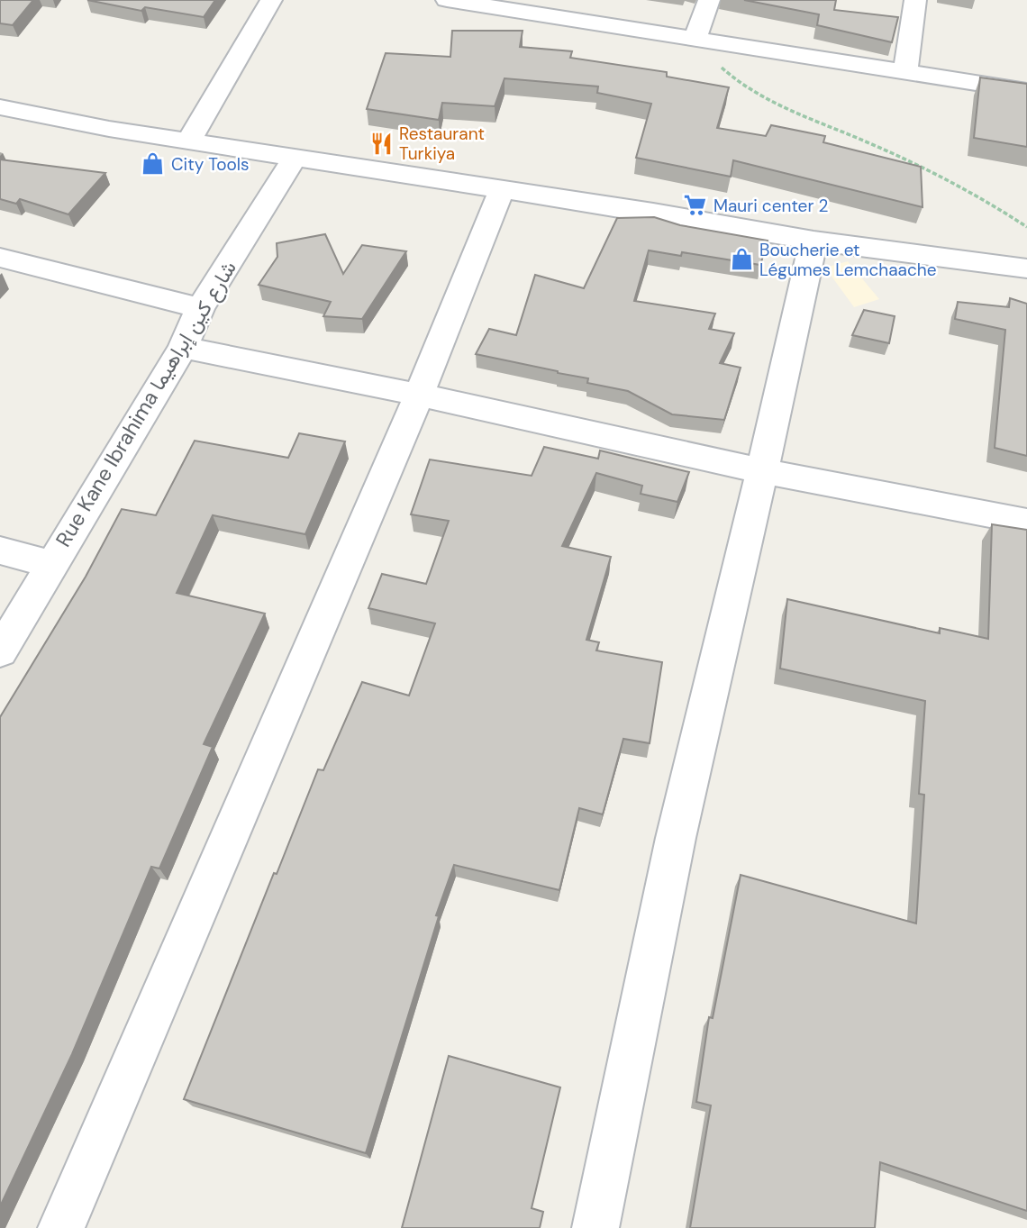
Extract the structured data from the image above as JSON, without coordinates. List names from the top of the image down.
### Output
{
  "streets": {
    "street": ["Rue Kane Ibrahima شارع كين إبراهيما"]
  },
  "places": {
    "restaurant": ["Restaurant Turkiya"],
    "shop": ["City Tools", "Boucherie et Légumes Lemchaache"],
    "supermarket": ["Mauri center 2"]
  }
}
